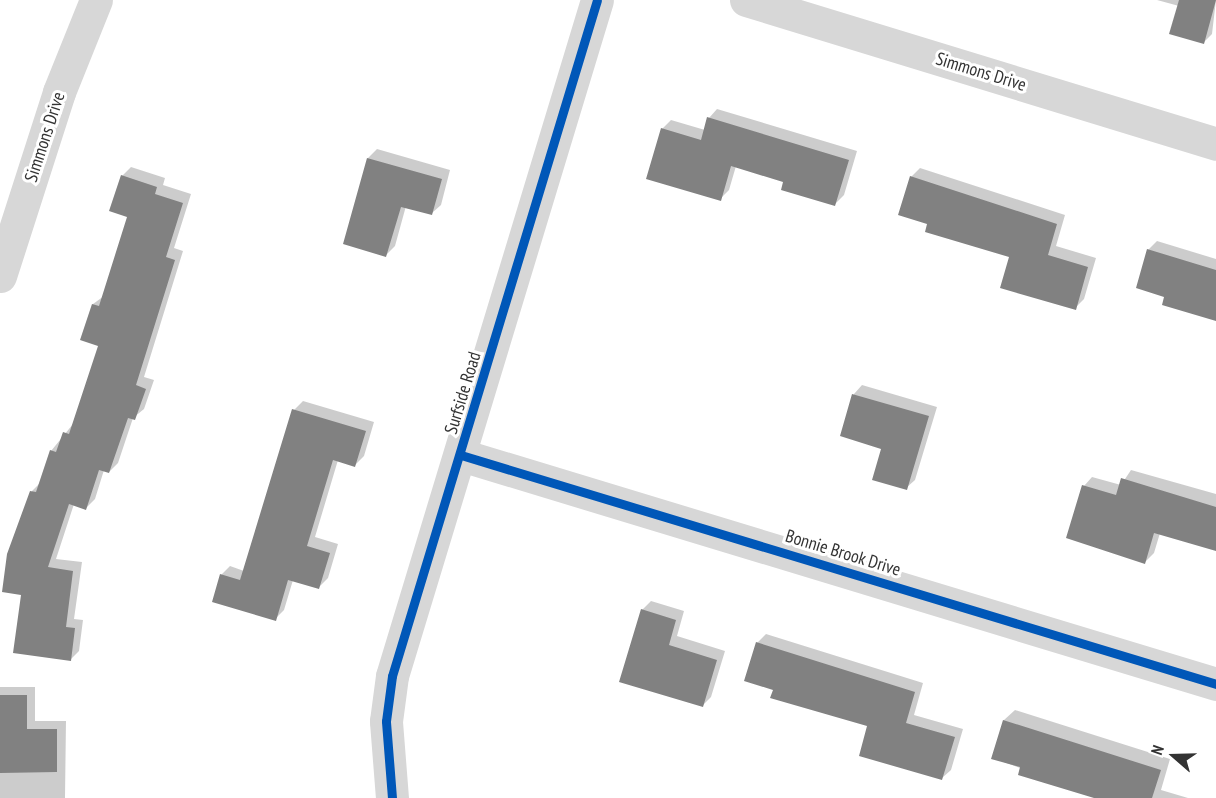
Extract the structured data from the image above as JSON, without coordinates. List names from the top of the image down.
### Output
{
  "streets": {
    "street": ["Simmons Drive", "Surfside Road", "Bonnie Brook Drive"]
  },
  "crossings": [
    ["Surfside Road", "Bonnie Brook Drive"]
  ],
  "north": "left"
}
